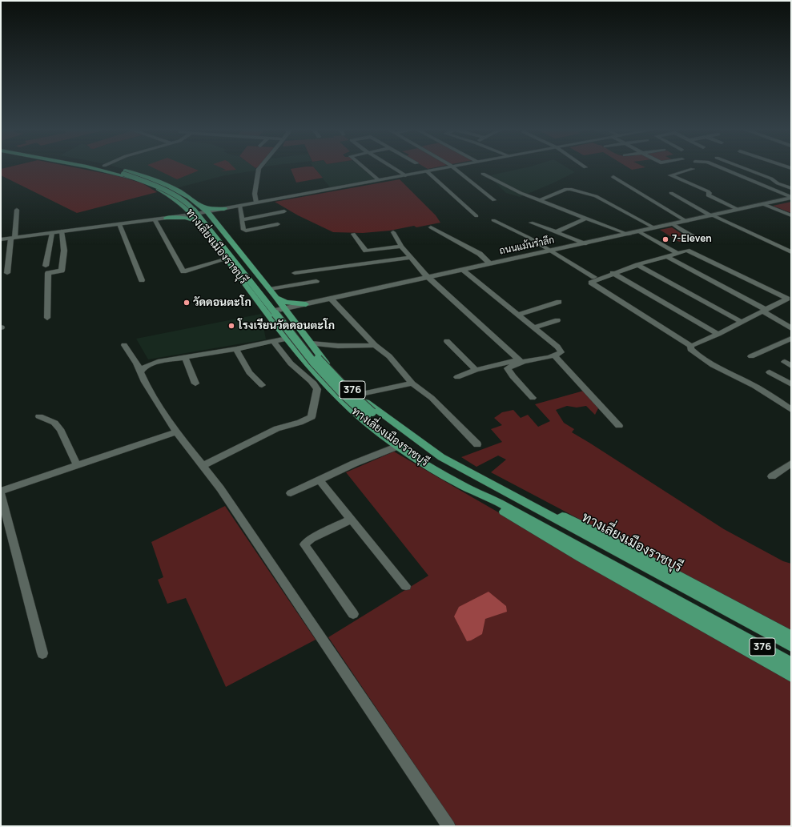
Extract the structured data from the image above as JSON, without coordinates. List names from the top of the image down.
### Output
{
  "streets": {
    "main road": ["ทางเลี่ยงเมืองราชบุรี", "376"],
    "street": ["ถนนแม้นรำลึก"]
  },
  "crossings": [
    ["ถนนแม้นรำลึก", "ทางเลี่ยงเมืองราชบุรี"]
  ],
  "places": ["7-Eleven", "วัดดอนตะโก", "โรงเรียนวัดดอนตะโก"]
}
